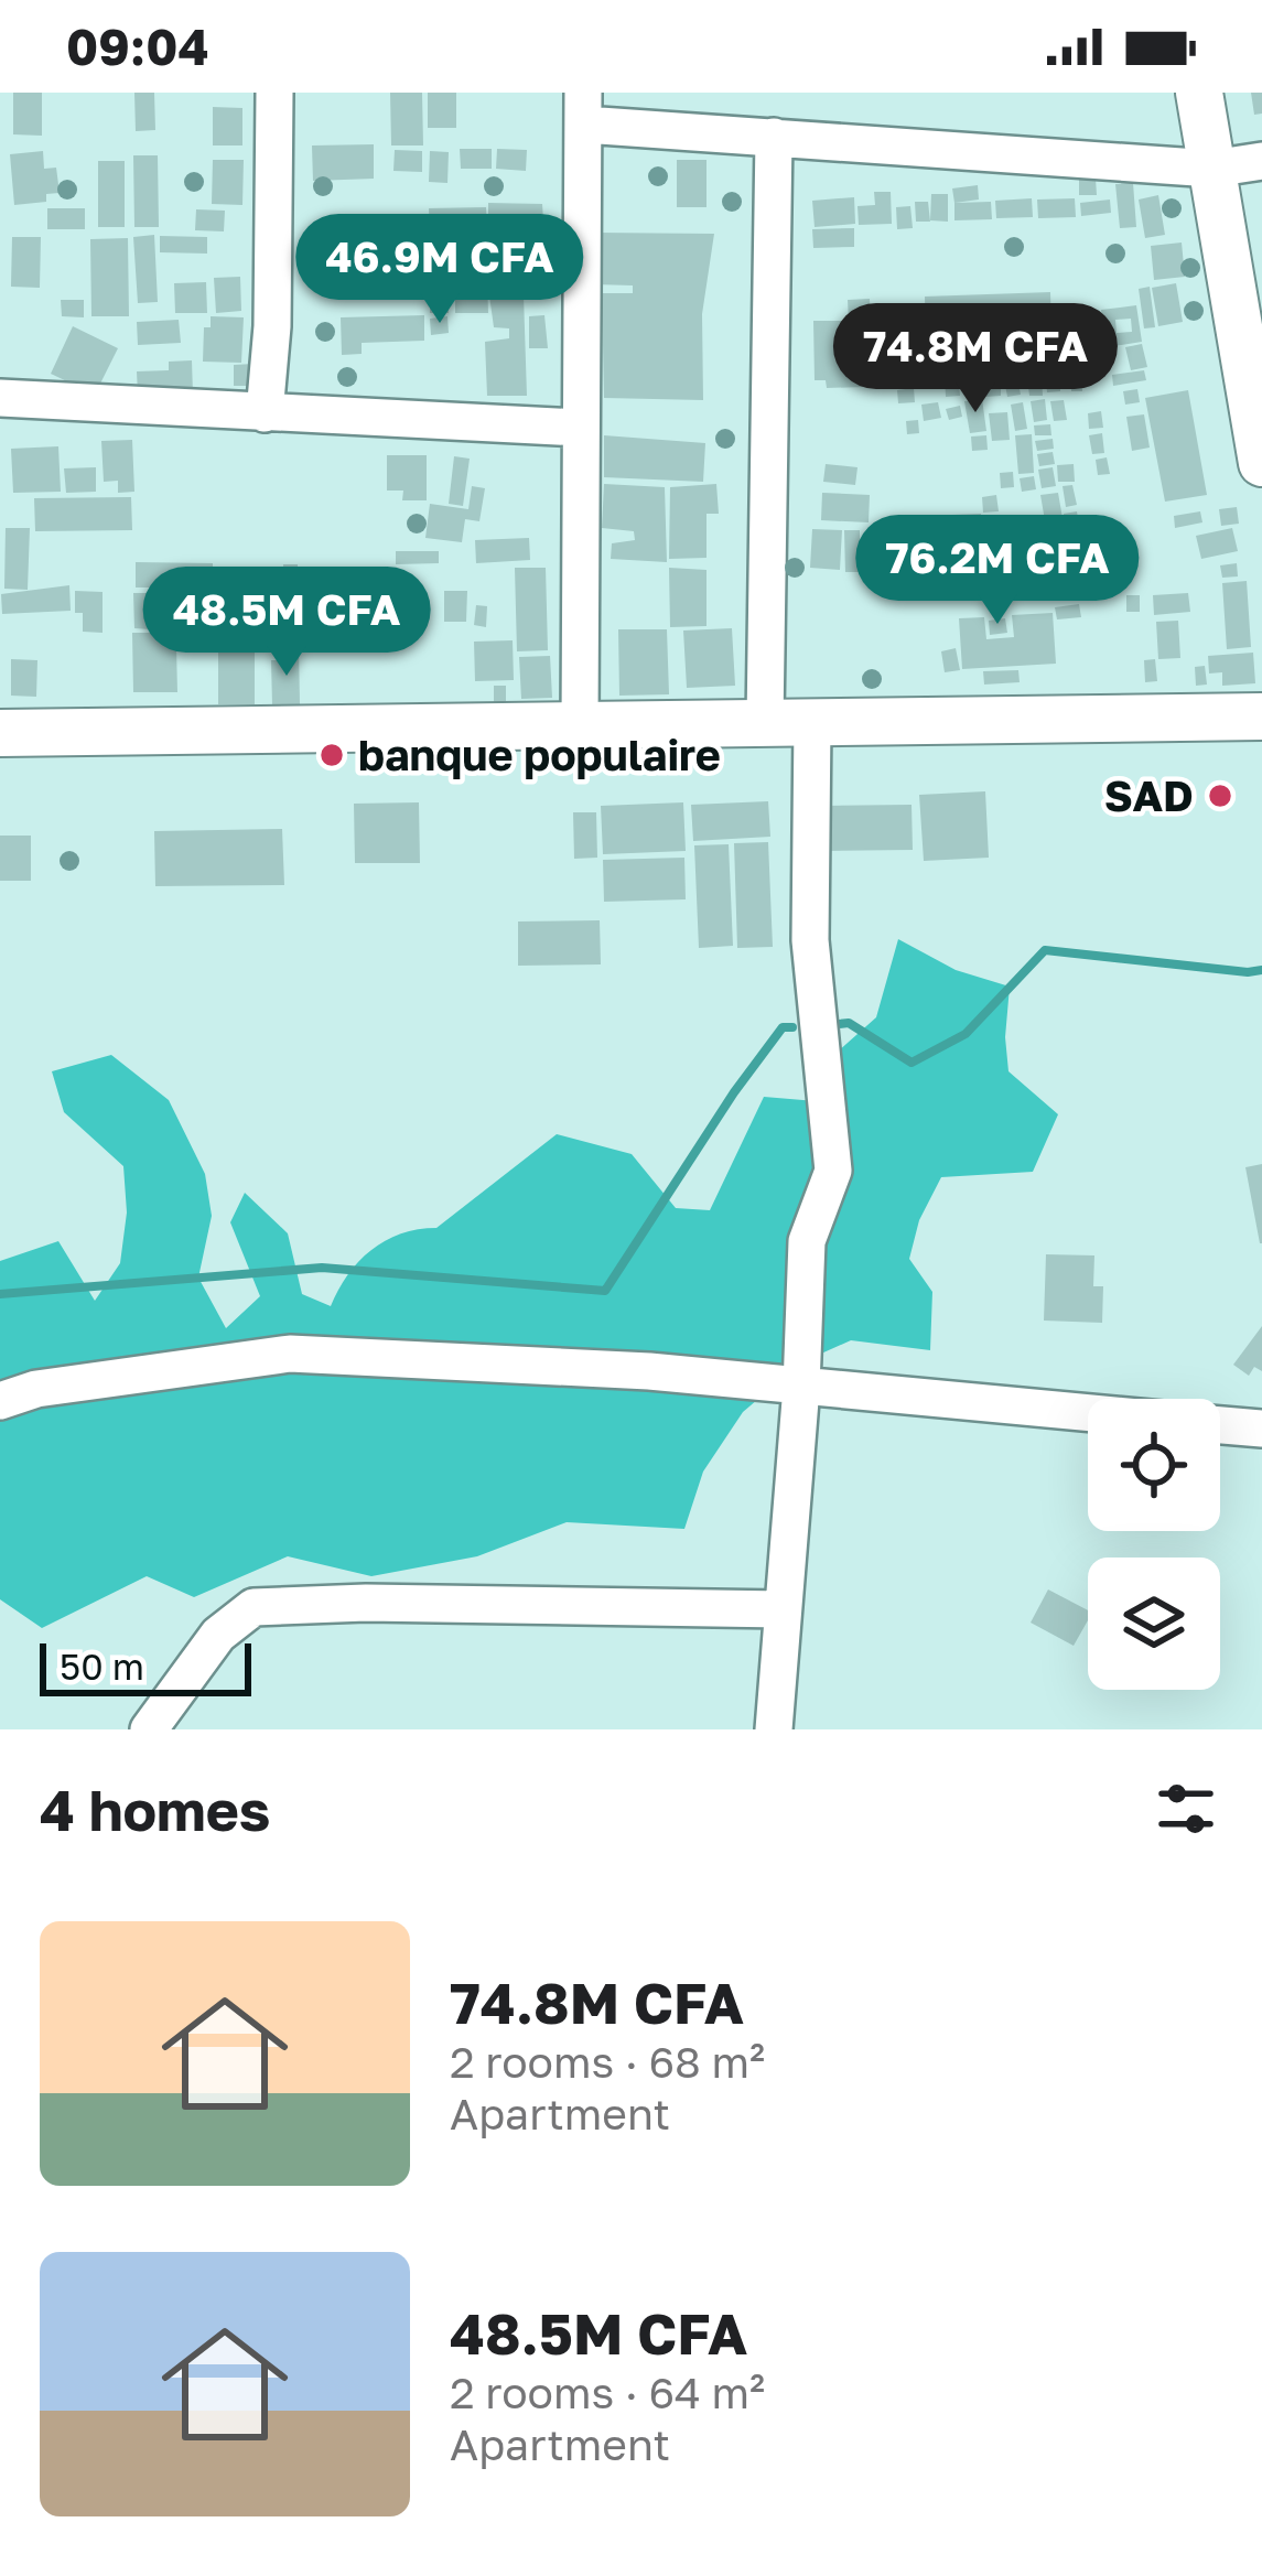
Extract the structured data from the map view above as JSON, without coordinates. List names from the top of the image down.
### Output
{
  "places": ["banque populaire", "SAD"],
  "scale_bar": "50 m",
  "page": {
    "status": "09:04",
    "price": [
      "46.9M CFA",
      "74.8M CFA",
      "76.2M CFA",
      "48.5M CFA"
    ],
    "scale": "50 m",
    "heading": "4 homes",
    "list": [
      {
        "name": "74.8M CFA",
        "note": "2 rooms · 68 m² · Apartment"
      },
      {
        "name": "48.5M CFA",
        "note": "2 rooms · 64 m² · Apartment"
      }
    ]
  }
}
